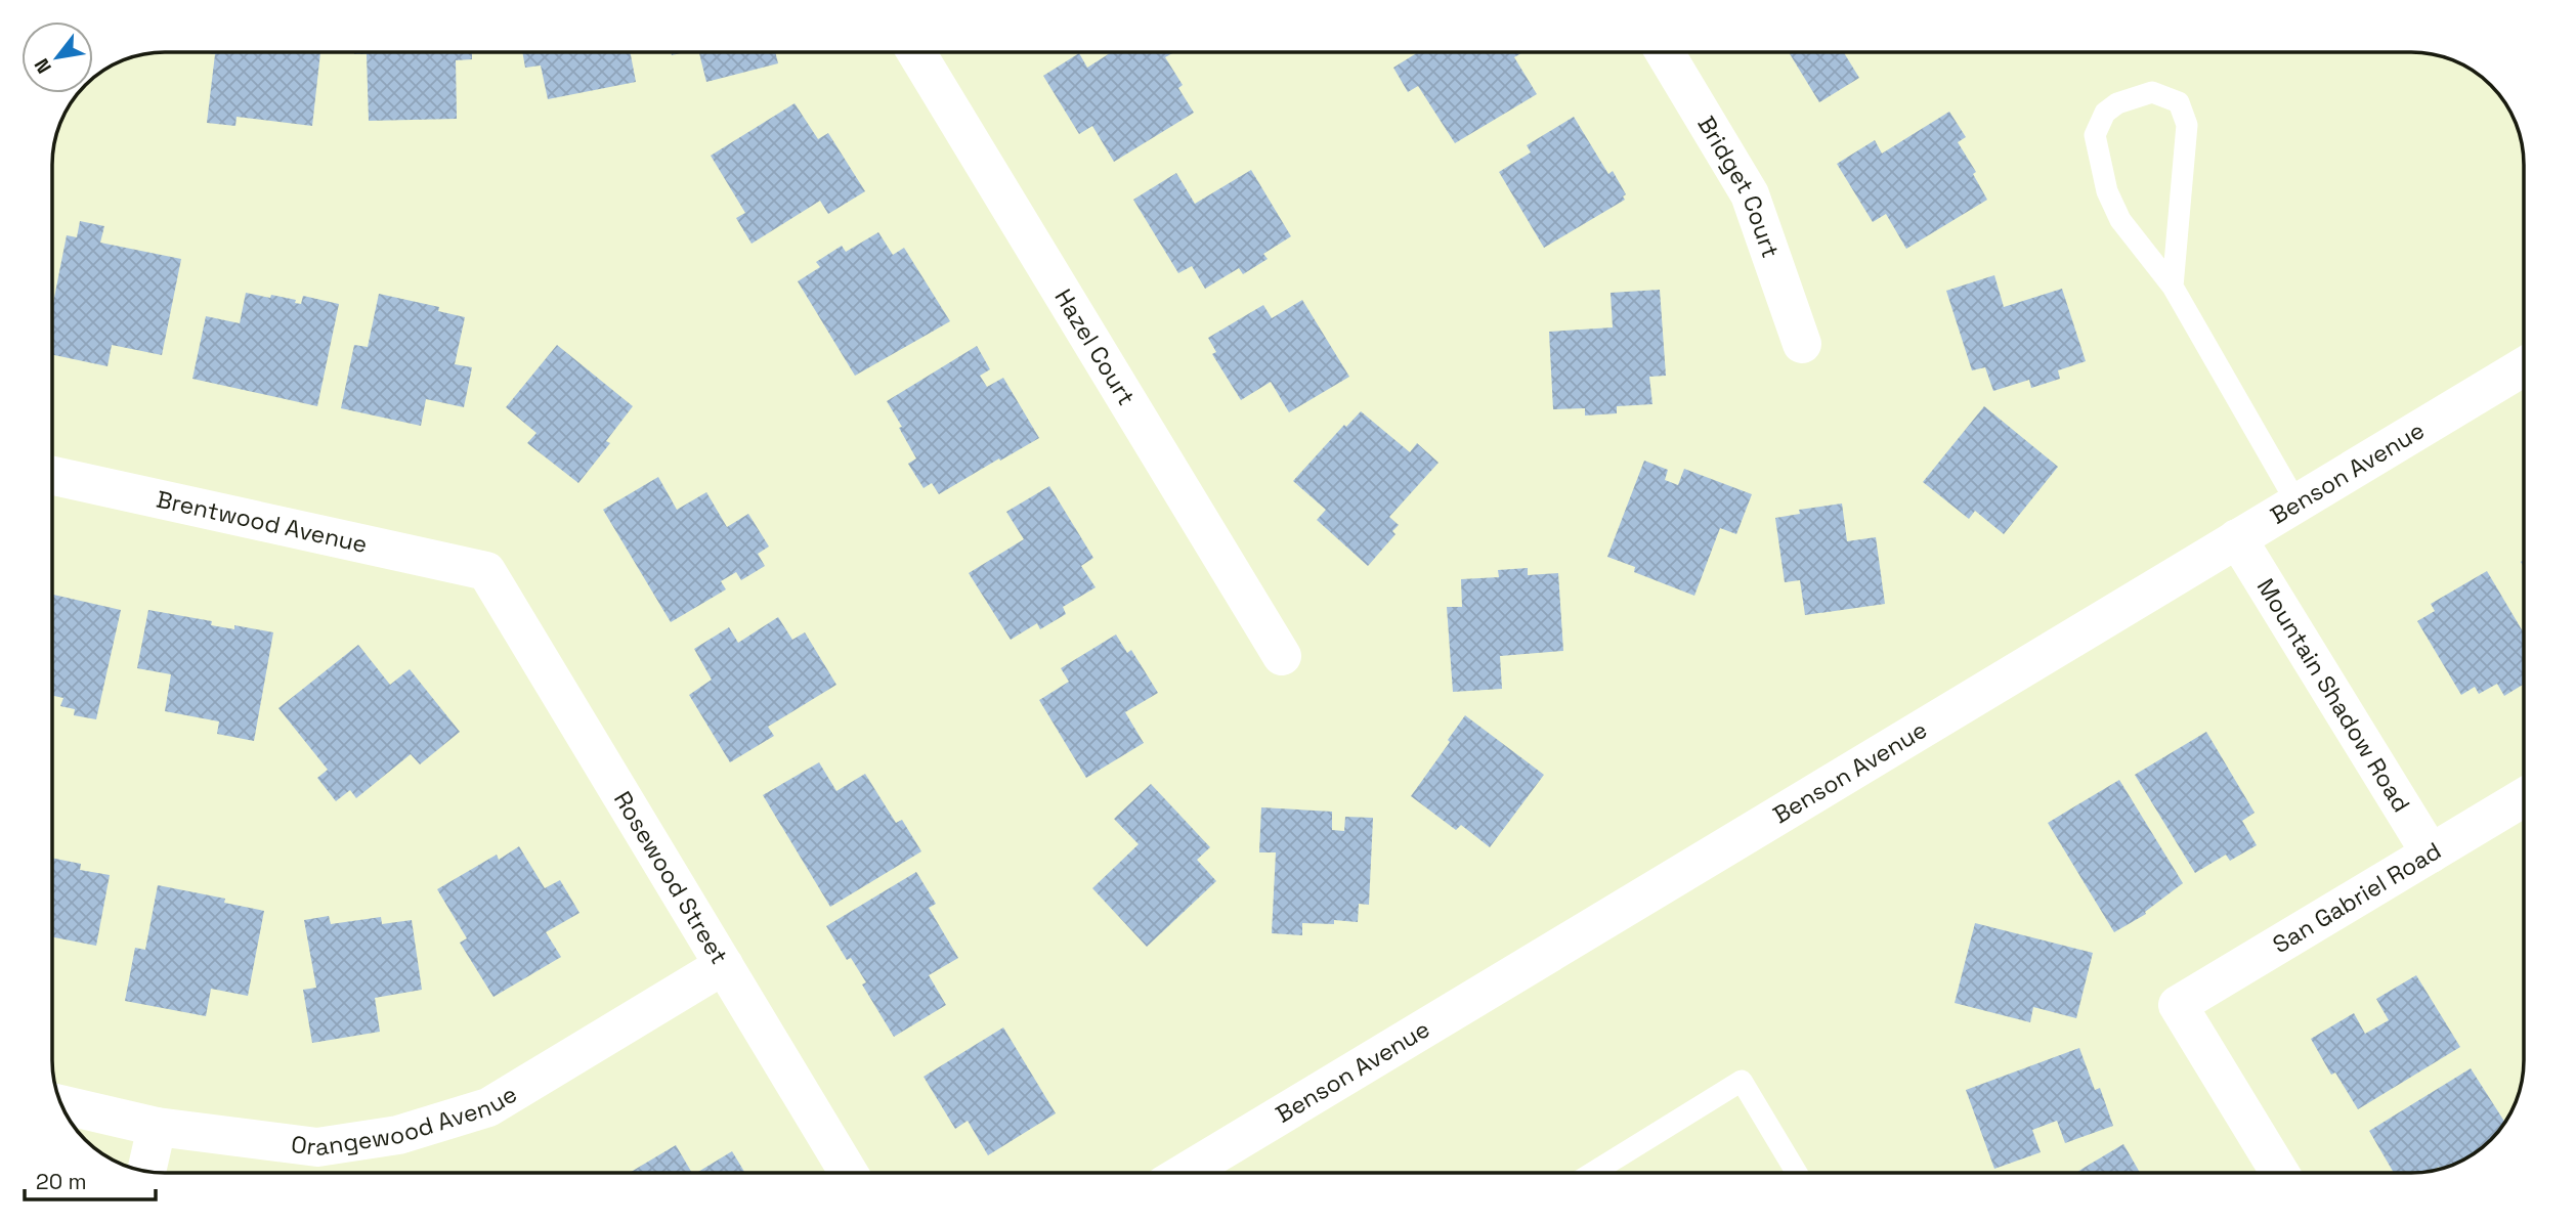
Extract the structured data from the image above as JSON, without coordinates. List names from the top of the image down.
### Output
{
  "streets": {
    "street": [
      "Bridget Court",
      "Hazel Court",
      "Benson Avenue",
      "Brentwood Avenue",
      "Mountain Shadow Road",
      "Rosewood Street",
      "San Gabriel Road",
      "Orangewood Avenue"
    ]
  },
  "crossings": [
    ["Benson Avenue", "Mountain Shadow Road"],
    ["Brentwood Avenue", "Rosewood Street"],
    ["Mountain Shadow Road", "San Gabriel Road"],
    ["Rosewood Street", "Orangewood Avenue"]
  ],
  "scale_bar": "20 m",
  "north": "bottom left"
}
